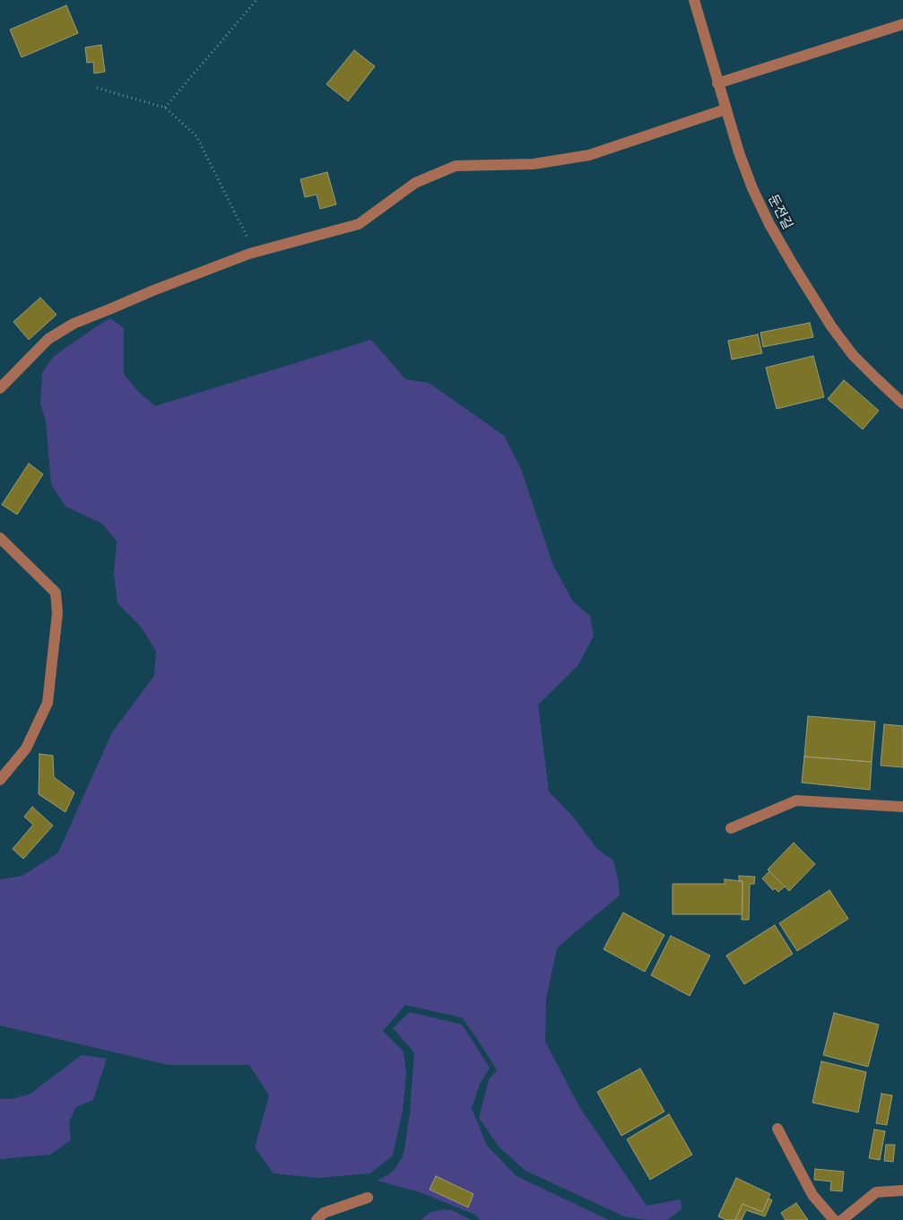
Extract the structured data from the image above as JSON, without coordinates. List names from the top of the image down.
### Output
{
  "streets": {
    "street": ["둔전길"]
  }
}
